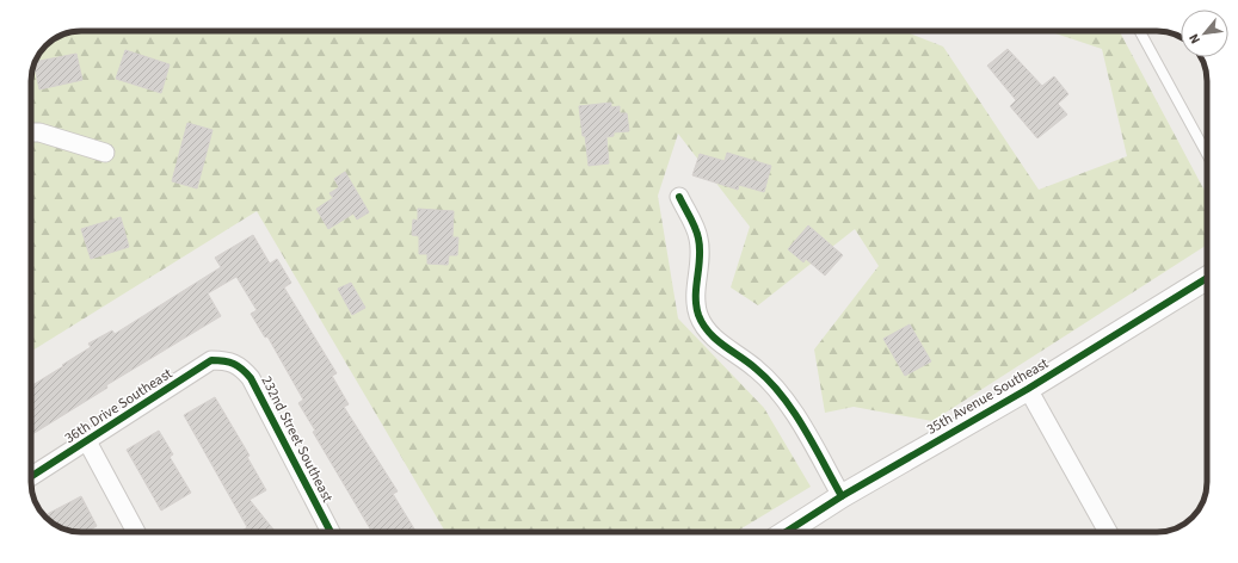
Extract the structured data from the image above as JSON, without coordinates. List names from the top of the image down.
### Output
{
  "streets": {
    "street": ["35th Avenue Southeast", "36th Drive Southeast", "232nd Street Southeast"]
  },
  "crossings": [
    ["36th Drive Southeast", "232nd Street Southeast"]
  ],
  "north": "bottom left"
}
